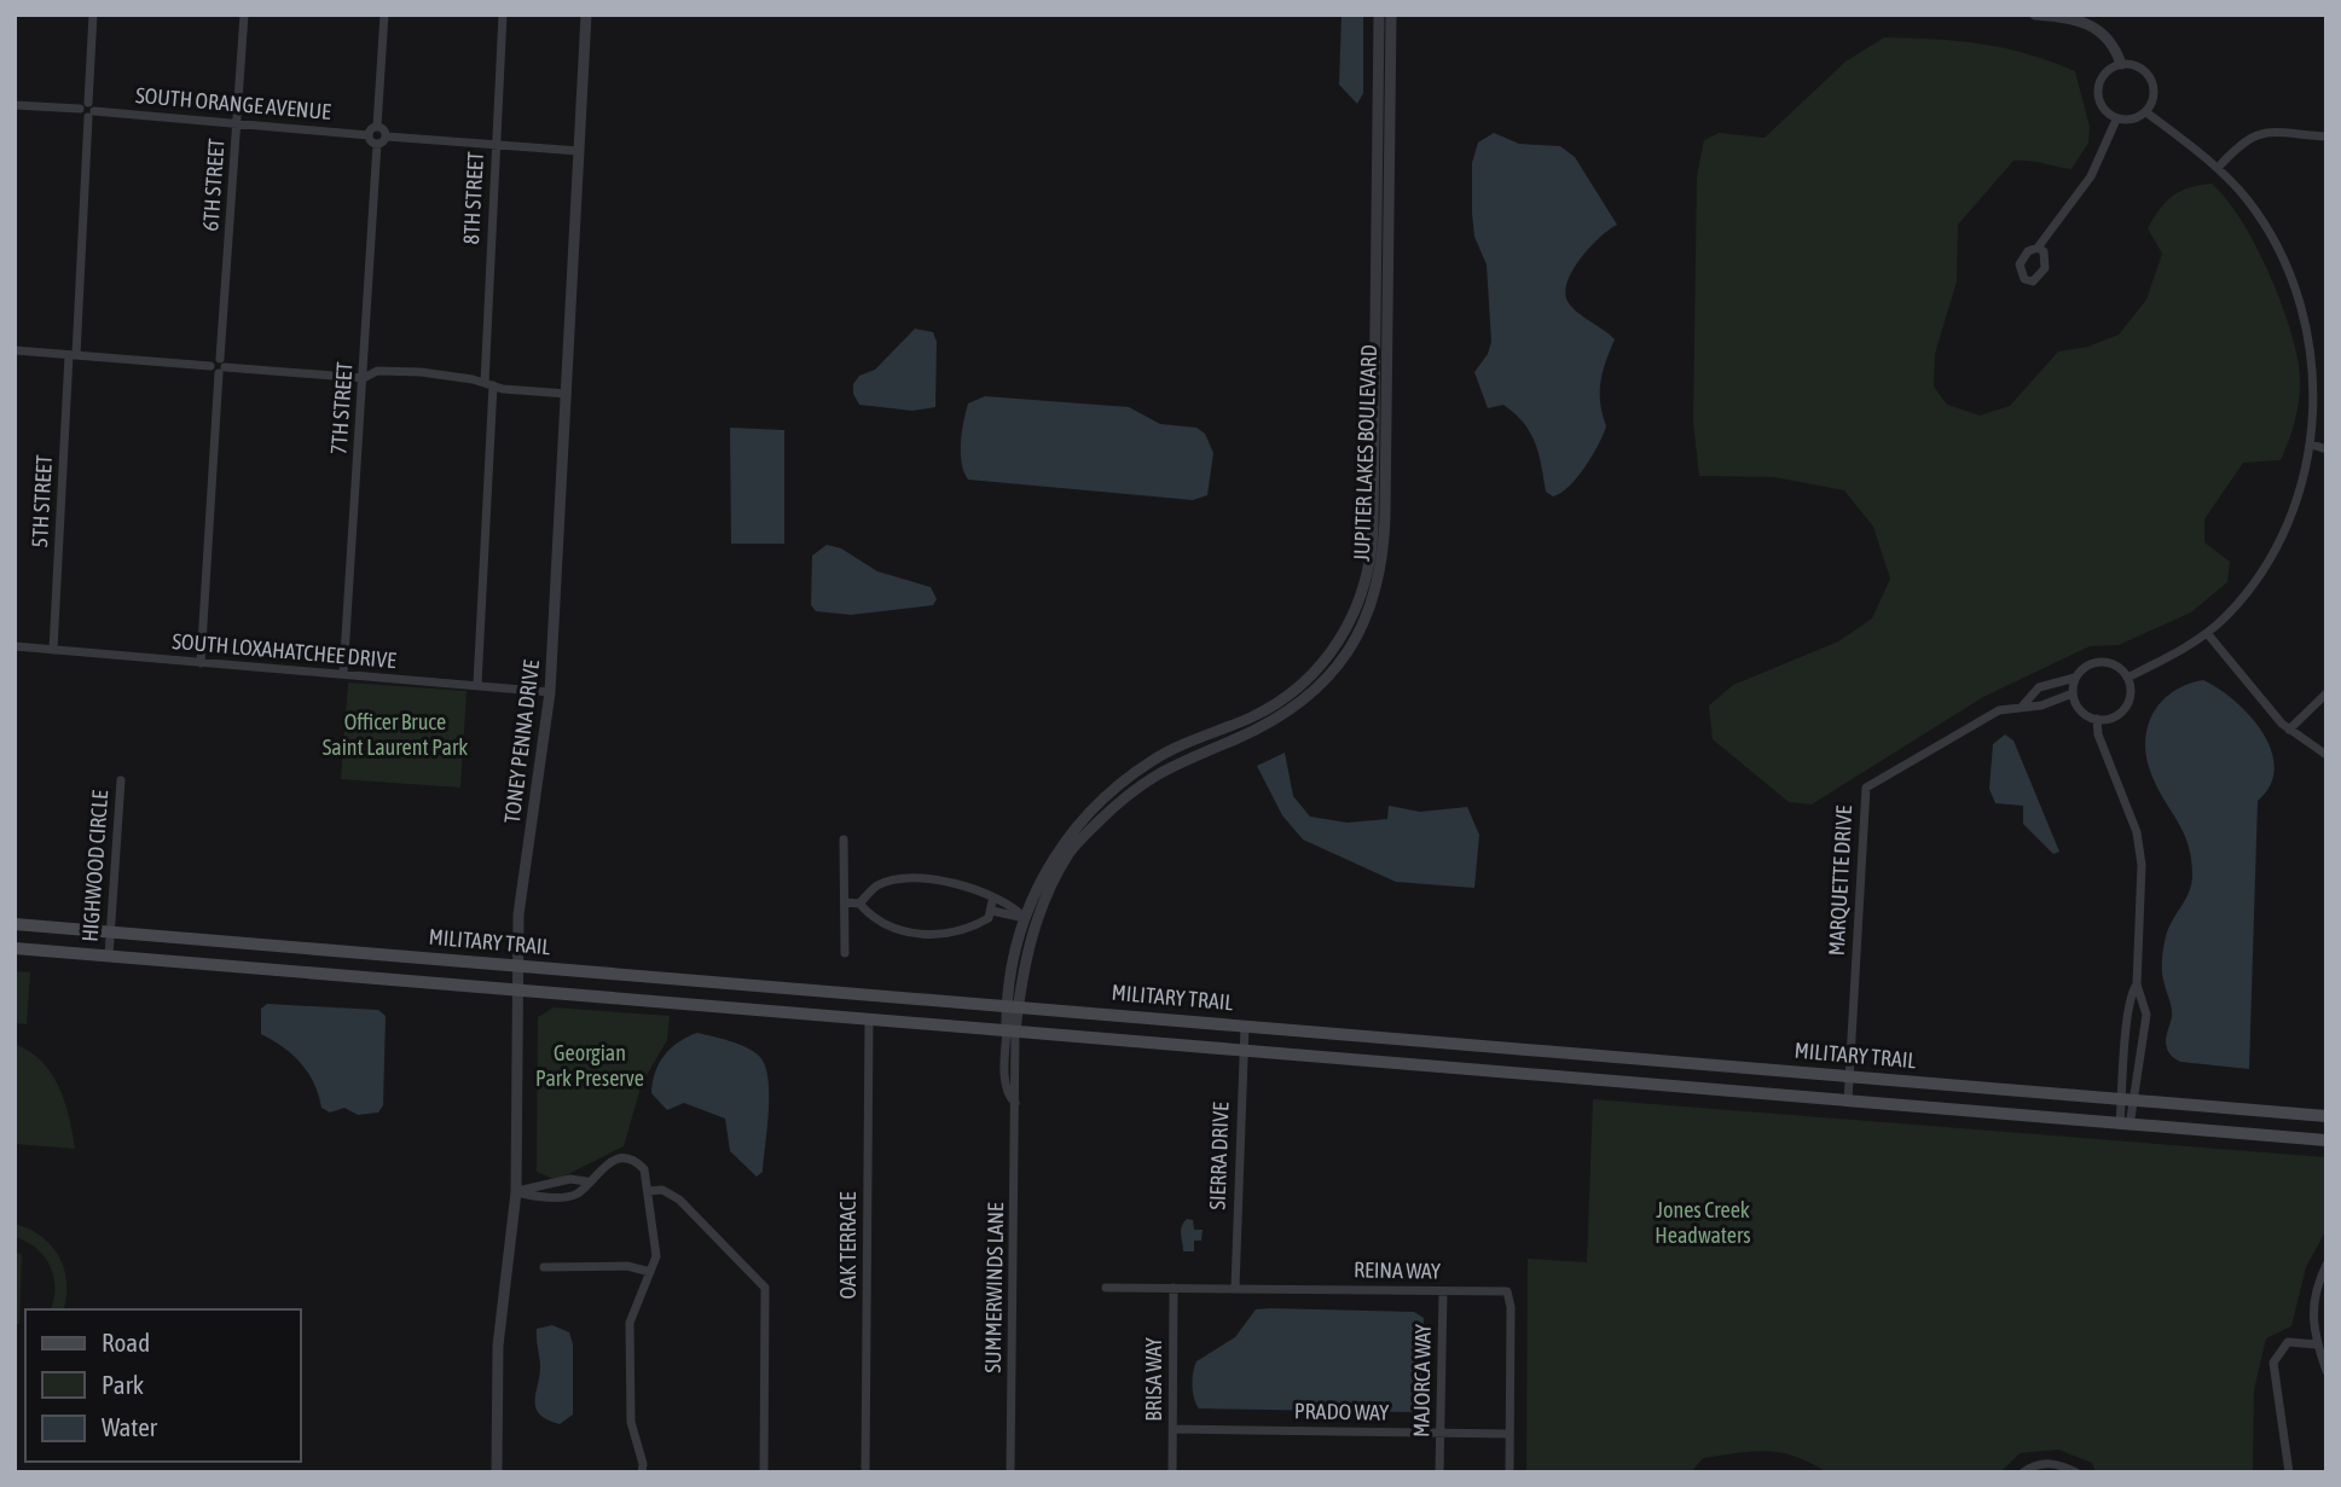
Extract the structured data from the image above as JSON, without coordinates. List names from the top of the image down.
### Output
{
  "streets": {
    "main road": ["MILITARY TRAIL"],
    "street": [
      "SOUTH ORANGE AVENUE",
      "6TH STREET",
      "8TH STREET",
      "7TH STREET",
      "JUPITER LAKES BOULEVARD",
      "5TH STREET",
      "SOUTH LOXAHATCHEE DRIVE",
      "TONEY PENNA DRIVE",
      "HIGHWOOD CIRCLE",
      "MARQUETTE DRIVE",
      "SIERRA DRIVE",
      "OAK TERRACE",
      "REINA WAY",
      "SUMMERWINDS LANE",
      "BRISA WAY",
      "MAJORCA WAY",
      "PRADO WAY"
    ]
  },
  "crossings": [
    ["SOUTH ORANGE AVENUE", "6TH STREET"],
    ["SOUTH ORANGE AVENUE", "5TH STREET"],
    ["6TH STREET", "SOUTH LOXAHATCHEE DRIVE"],
    ["8TH STREET", "SOUTH LOXAHATCHEE DRIVE"],
    ["7TH STREET", "SOUTH LOXAHATCHEE DRIVE"],
    ["JUPITER LAKES BOULEVARD", "MILITARY TRAIL"],
    ["JUPITER LAKES BOULEVARD", "SUMMERWINDS LANE"],
    ["5TH STREET", "SOUTH LOXAHATCHEE DRIVE"],
    ["SOUTH LOXAHATCHEE DRIVE", "TONEY PENNA DRIVE"],
    ["TONEY PENNA DRIVE", "MILITARY TRAIL"],
    ["HIGHWOOD CIRCLE", "MILITARY TRAIL"],
    ["MARQUETTE DRIVE", "MILITARY TRAIL"],
    ["MILITARY TRAIL", "SIERRA DRIVE"],
    ["SIERRA DRIVE", "REINA WAY"],
    ["REINA WAY", "BRISA WAY"],
    ["REINA WAY", "MAJORCA WAY"],
    ["REINA WAY", "PRADO WAY"],
    ["BRISA WAY", "PRADO WAY"],
    ["MAJORCA WAY", "PRADO WAY"]
  ],
  "parks": ["Officer Bruce Saint Laurent Park", "Georgian Park Preserve", "Jones Creek Headwaters"],
  "legend": ["Road", "Park", "Water"]
}
